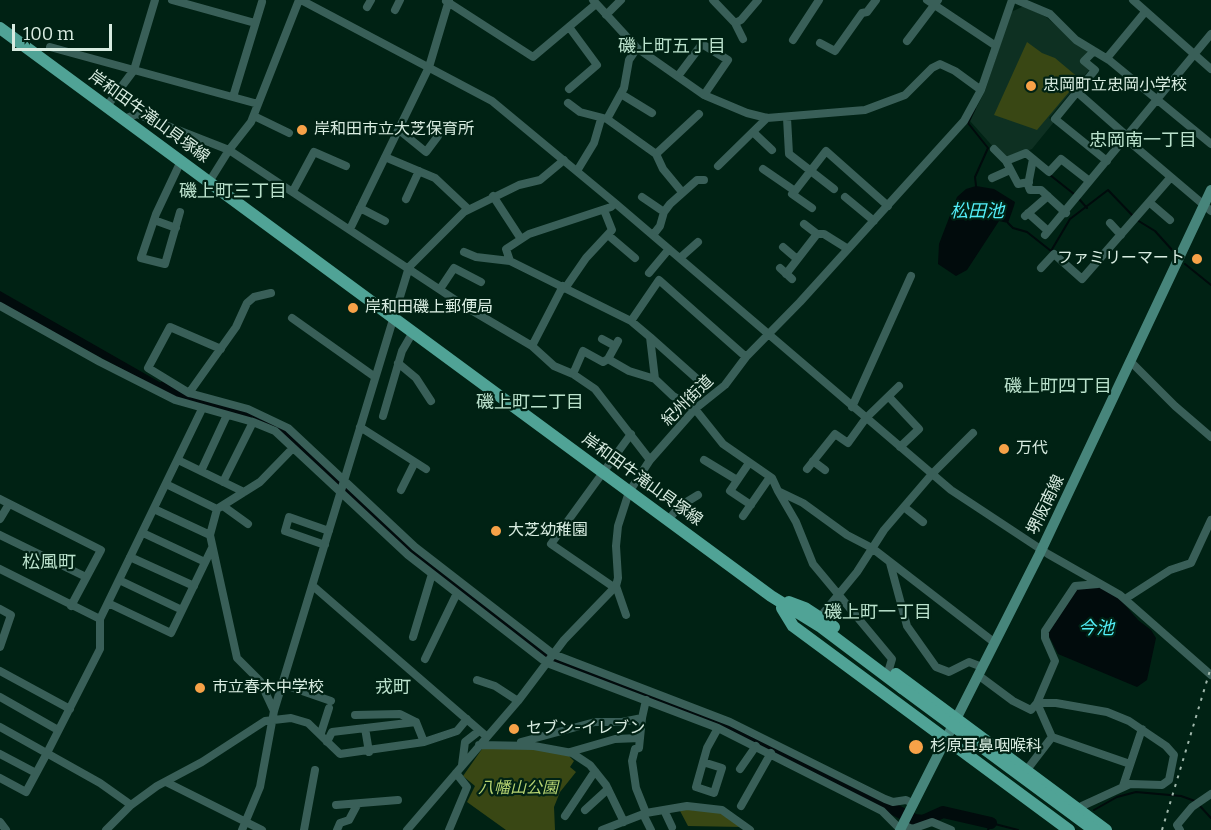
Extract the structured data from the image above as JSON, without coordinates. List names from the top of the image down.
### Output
{
  "streets": {
    "main road": ["岸和田牛滝山貝塚線", "堺阪南線"],
    "street": ["紀州街道"]
  },
  "crossings": [
    ["岸和田牛滝山貝塚線", "紀州街道"]
  ],
  "districts": [
    "磯上町五丁目",
    "忠岡南一丁目",
    "磯上町三丁目",
    "磯上町四丁目",
    "磯上町二丁目",
    "松風町",
    "磯上町一丁目",
    "戎町"
  ],
  "water": ["松田池", "今池"],
  "parks": ["八幡山公園"],
  "places": [
    "忠岡町立忠岡小学校",
    "岸和田市立大芝保育所",
    "ファミリーマート",
    "岸和田磯上郵便局",
    "万代",
    "大芝幼稚園",
    "市立春木中学校",
    "セブン-イレブン",
    "杉原耳鼻咽喉科"
  ],
  "scale_bar": "100 m"
}
